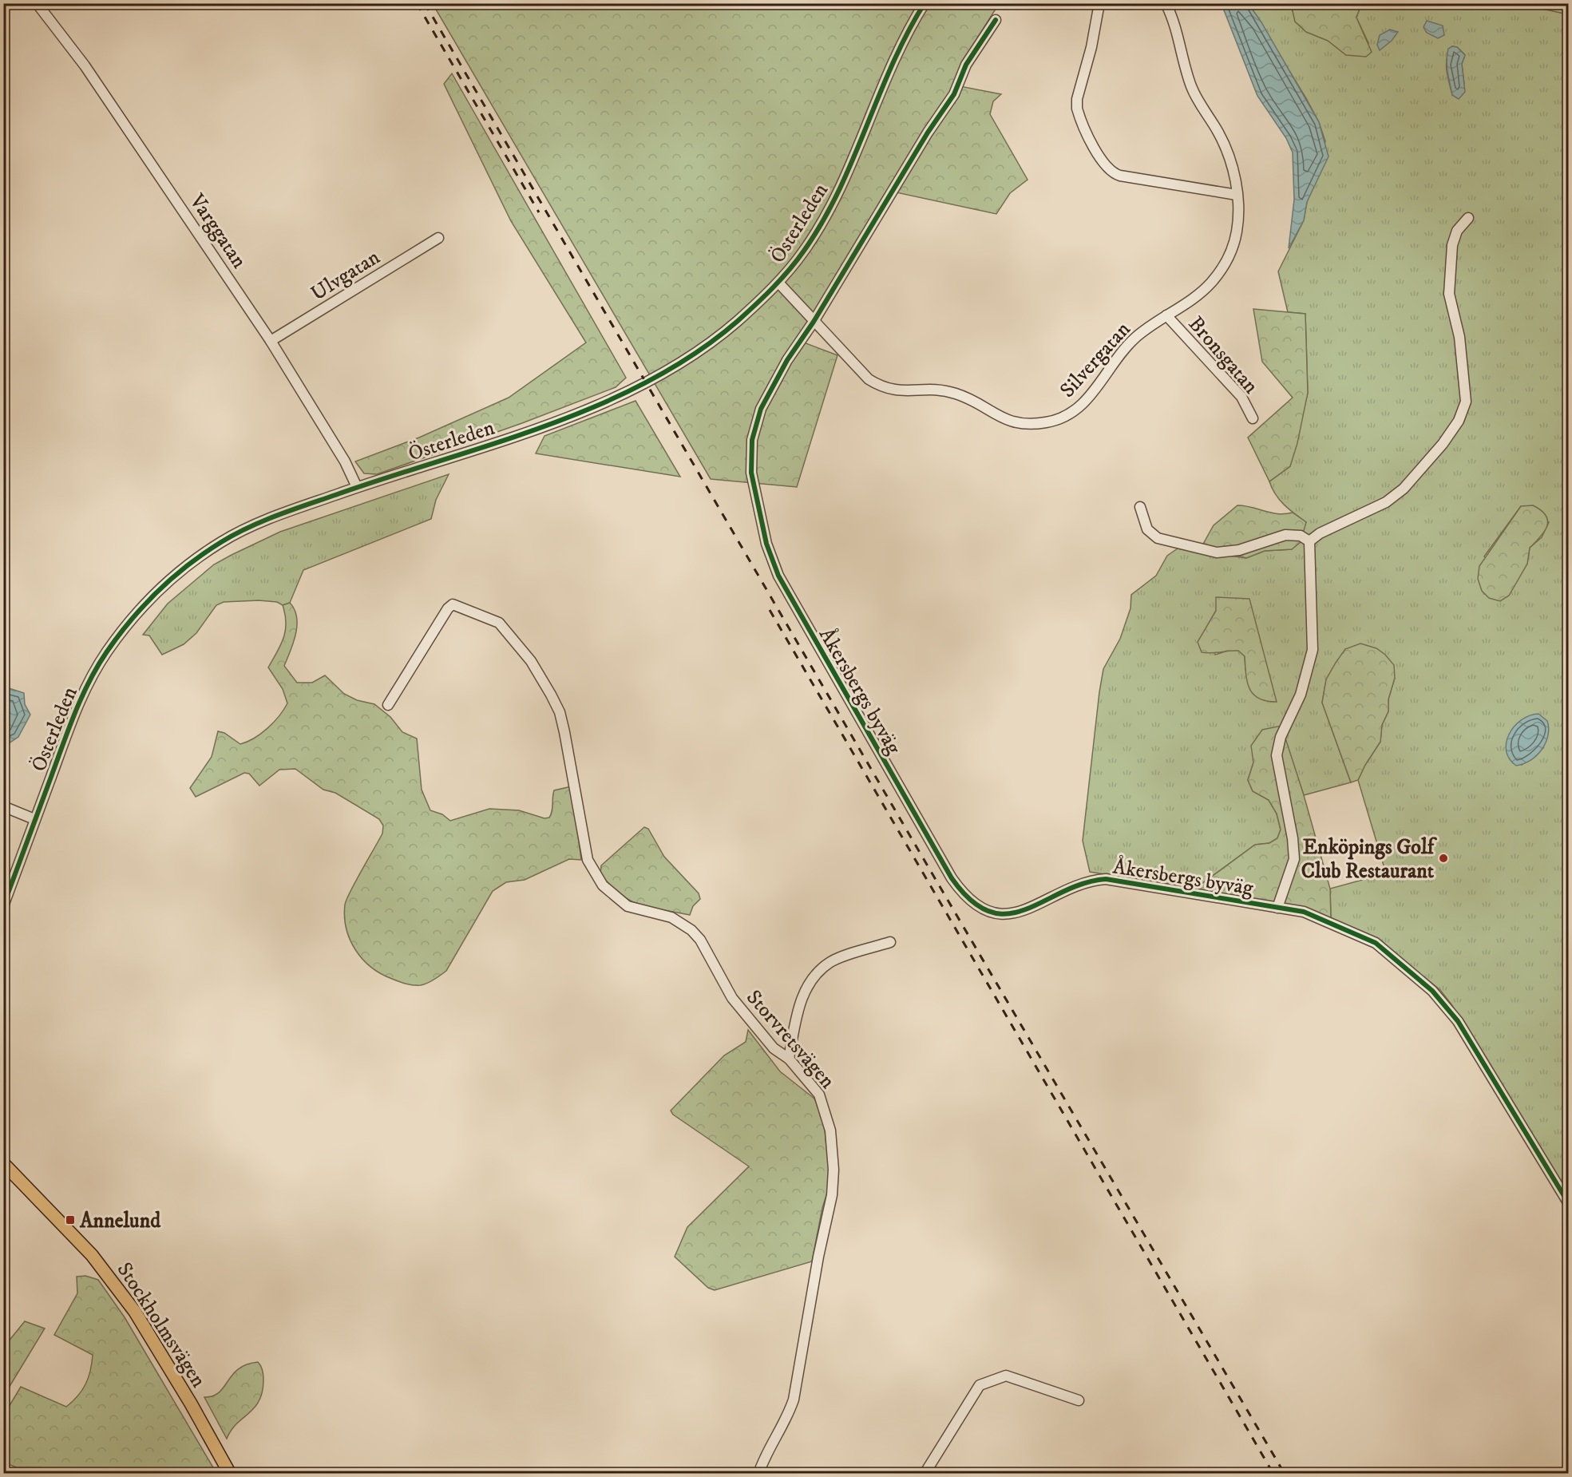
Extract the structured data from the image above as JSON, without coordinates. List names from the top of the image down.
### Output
{
  "streets": {
    "main road": ["Stockholmsvägen"],
    "street": [
      "Österleden",
      "Varggatan",
      "Ulvgatan",
      "Bronsgatan",
      "Silvergatan",
      "Åkersbergs byväg",
      "Storvretsvägen"
    ]
  },
  "crossings": [
    ["Österleden", "Varggatan"],
    ["Österleden", "Silvergatan"],
    ["Varggatan", "Ulvgatan"],
    ["Bronsgatan", "Silvergatan"],
    ["Silvergatan", "Åkersbergs byväg"]
  ],
  "places": {
    "other": ["Enköpings Golf Club Restaurant"],
    "transit": ["Annelund"]
  }
}
